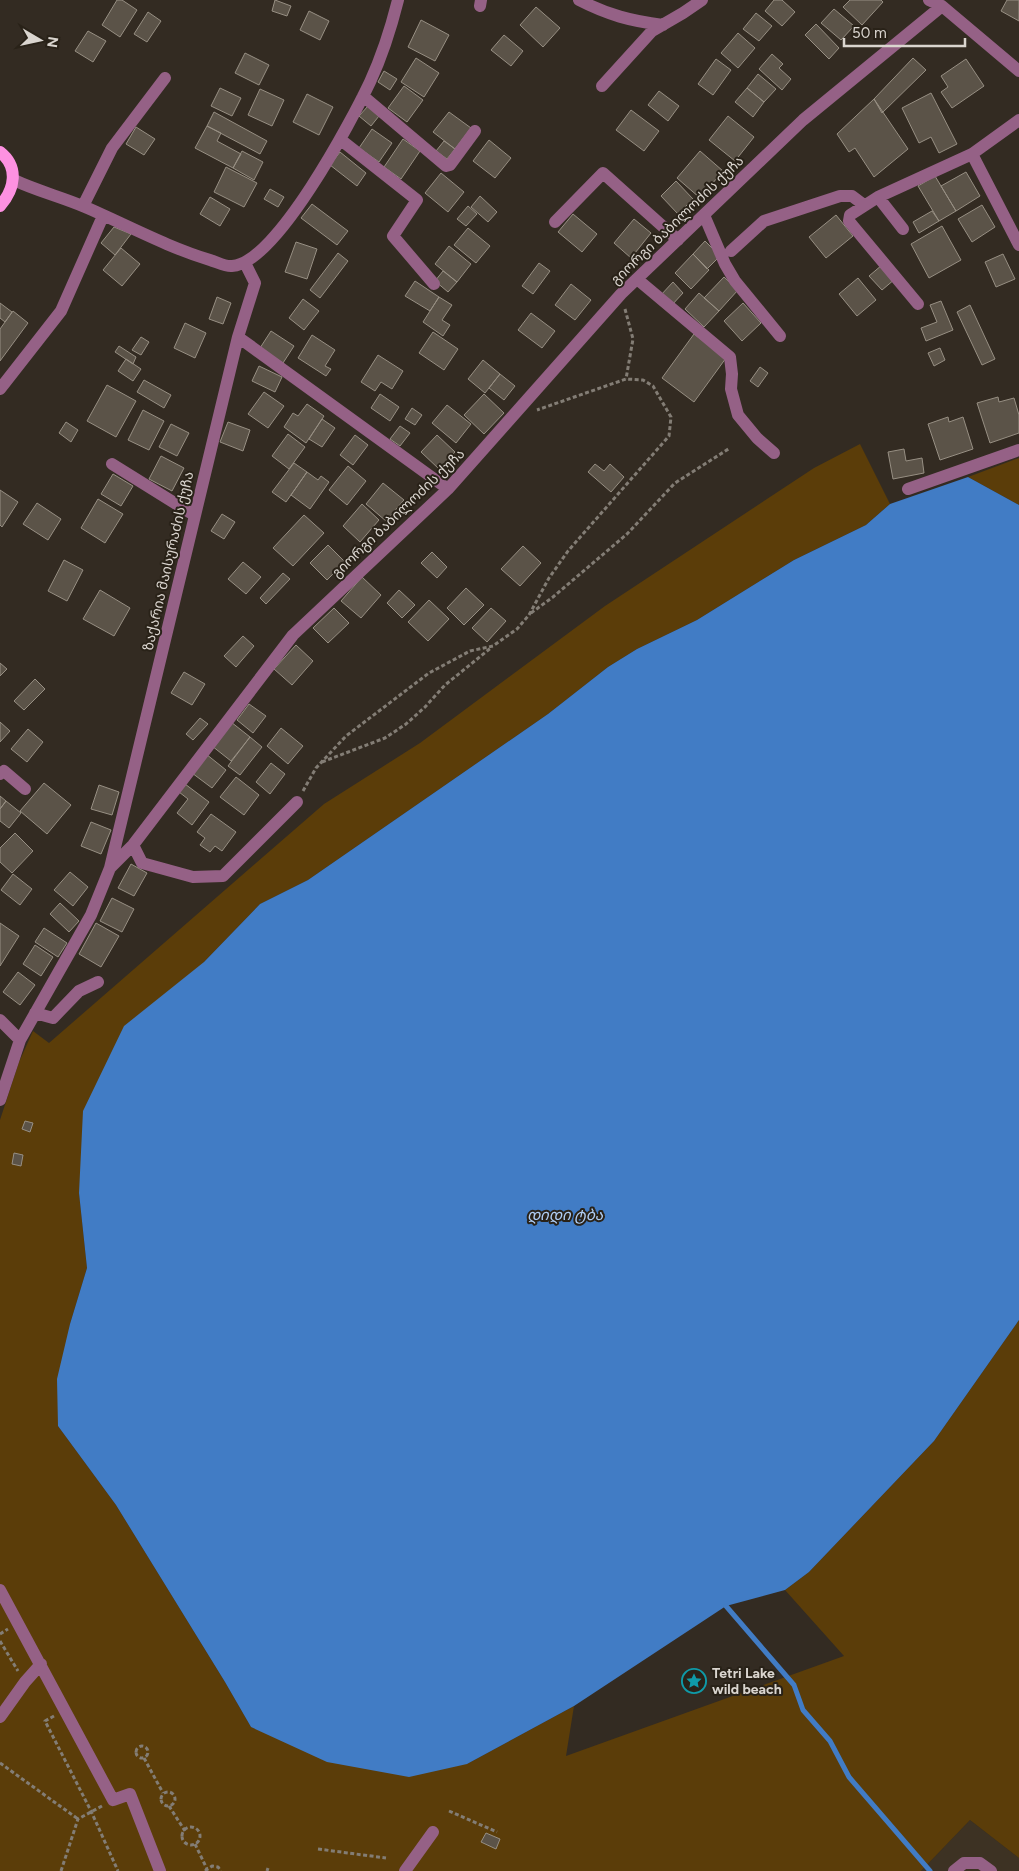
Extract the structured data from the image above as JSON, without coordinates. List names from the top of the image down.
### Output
{
  "streets": {
    "street": ["გიორგი ბაბილოძის ქუჩა", "ზაქარია მაისურაძის ქუჩა"]
  },
  "crossings": [
    ["გიორგი ბაბილოძის ქუჩა", "ზაქარია მაისურაძის ქუჩა"]
  ],
  "water": ["დიდი ტბა"],
  "places": {
    "place": ["Tetri Lake wild beach"]
  },
  "scale_bar": "50 m",
  "north": "right"
}
